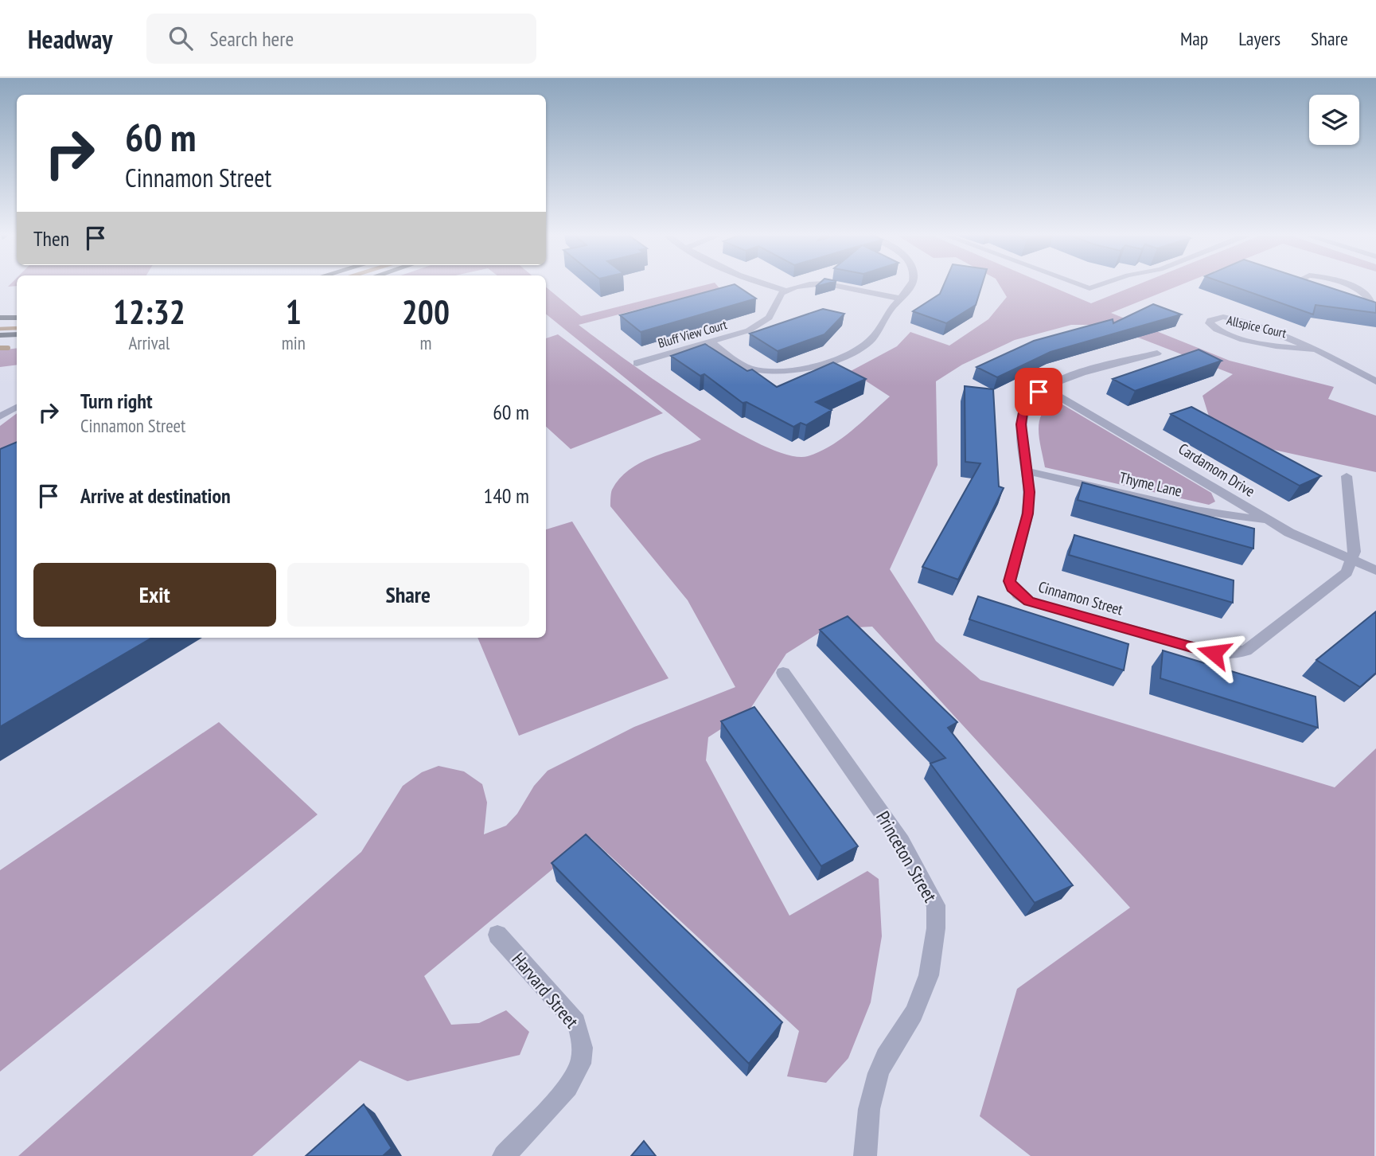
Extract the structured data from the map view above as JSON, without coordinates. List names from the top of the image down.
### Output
{
  "streets": {
    "street": [
      "Allspice Court",
      "Bluff View Court",
      "Cardamom Drive",
      "Thyme Lane",
      "Cinnamon Street",
      "Princeton Street",
      "Harvard Street"
    ]
  },
  "crossings": [
    ["Cardamom Drive", "Thyme Lane"],
    ["Cardamom Drive", "Cinnamon Street"],
    ["Thyme Lane", "Cinnamon Street"]
  ],
  "page": {
    "header": "Headway",
    "search": "Search here",
    "nav": ["Map", "Layers", "Share"],
    "turn": ["60 m", "Cinnamon Street"],
    "then": "Then",
    "eta": [
      "12:32",
      "Arrival",
      "1",
      "min",
      "200",
      "m"
    ],
    "list": [
      {
        "name": "Turn right",
        "note": "Cinnamon Street",
        "value": "60 m"
      },
      {
        "name": "Arrive at destination",
        "value": "140 m"
      }
    ],
    "buttons": ["Exit", "Share"]
  }
}
